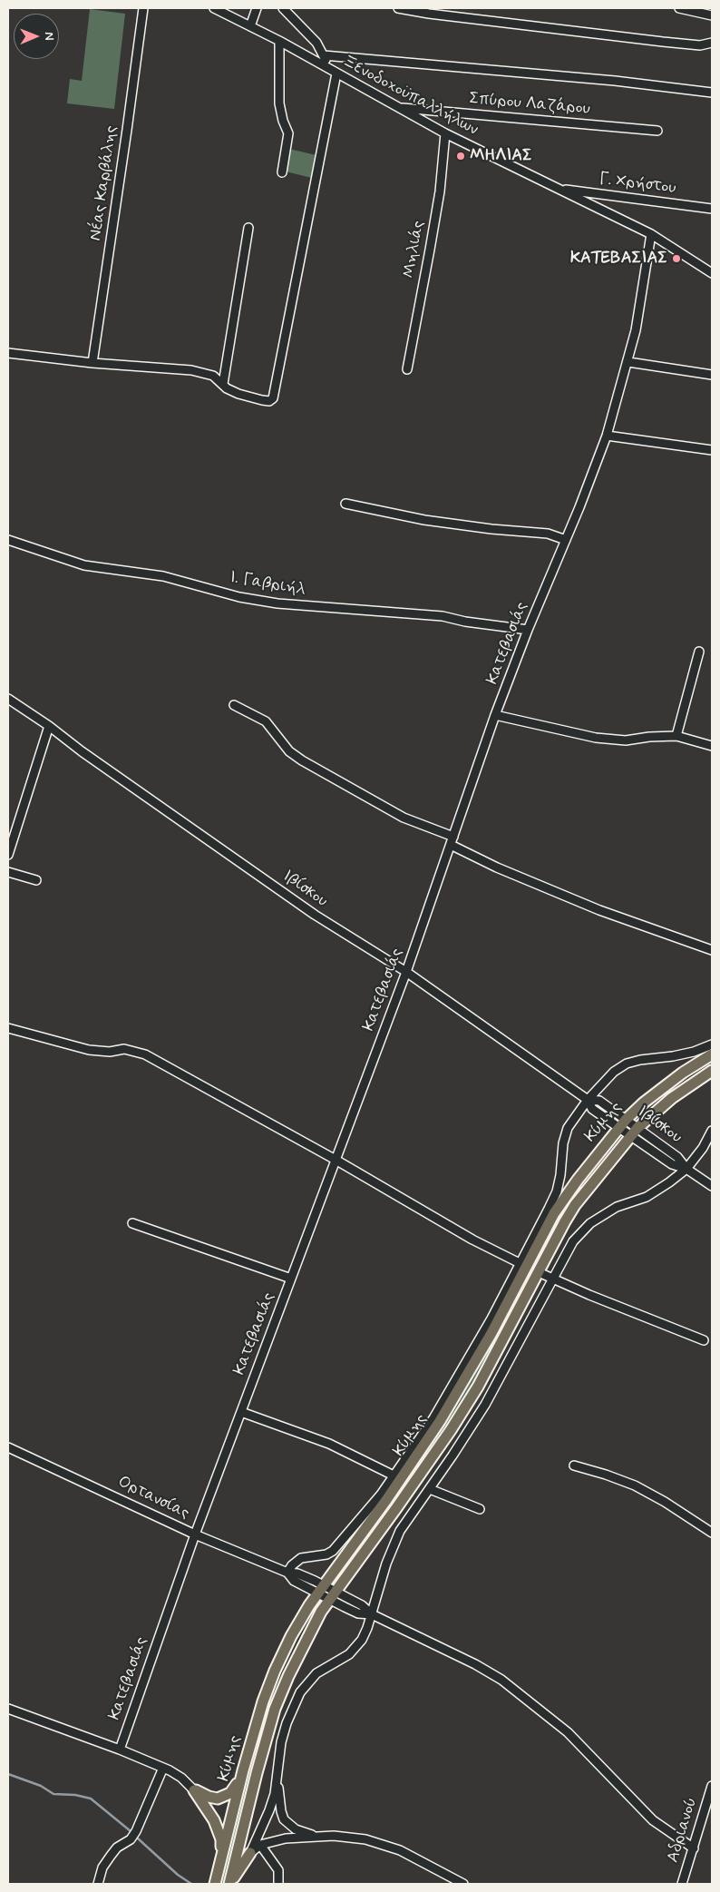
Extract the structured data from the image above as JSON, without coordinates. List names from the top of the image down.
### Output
{
  "streets": {
    "main road": ["Κύμης"],
    "street": [
      "Ξενοδοχοϋπαλλήλων",
      "Σπύρου Λαζάρου",
      "Νέας Καρβάλης",
      "Γ. Χρήστου",
      "Μηλιάς",
      "Ι. Γαβριήλ",
      "Κατεβασιάς",
      "Ιβίσκου",
      "Ορτανσίας",
      "Αδριανού"
    ]
  },
  "crossings": [
    ["Ξενοδοχοϋπαλλήλων", "Σπύρου Λαζάρου"],
    ["Ξενοδοχοϋπαλλήλων", "Γ. Χρήστου"],
    ["Ξενοδοχοϋπαλλήλων", "Μηλιάς"],
    ["Ξενοδοχοϋπαλλήλων", "Κατεβασιάς"],
    ["Ι. Γαβριήλ", "Κατεβασιάς"],
    ["Κατεβασιάς", "Ιβίσκου"],
    ["Κατεβασιάς", "Ορτανσίας"],
    ["Ιβίσκου", "Κύμης"],
    ["Κύμης", "Ορτανσίας"],
    ["Ορτανσίας", "Αδριανού"]
  ],
  "places": ["ΜΗΛΙΑΣ", "ΚΑΤΕΒΑΣΙΑΣ"],
  "north": "right"
}
